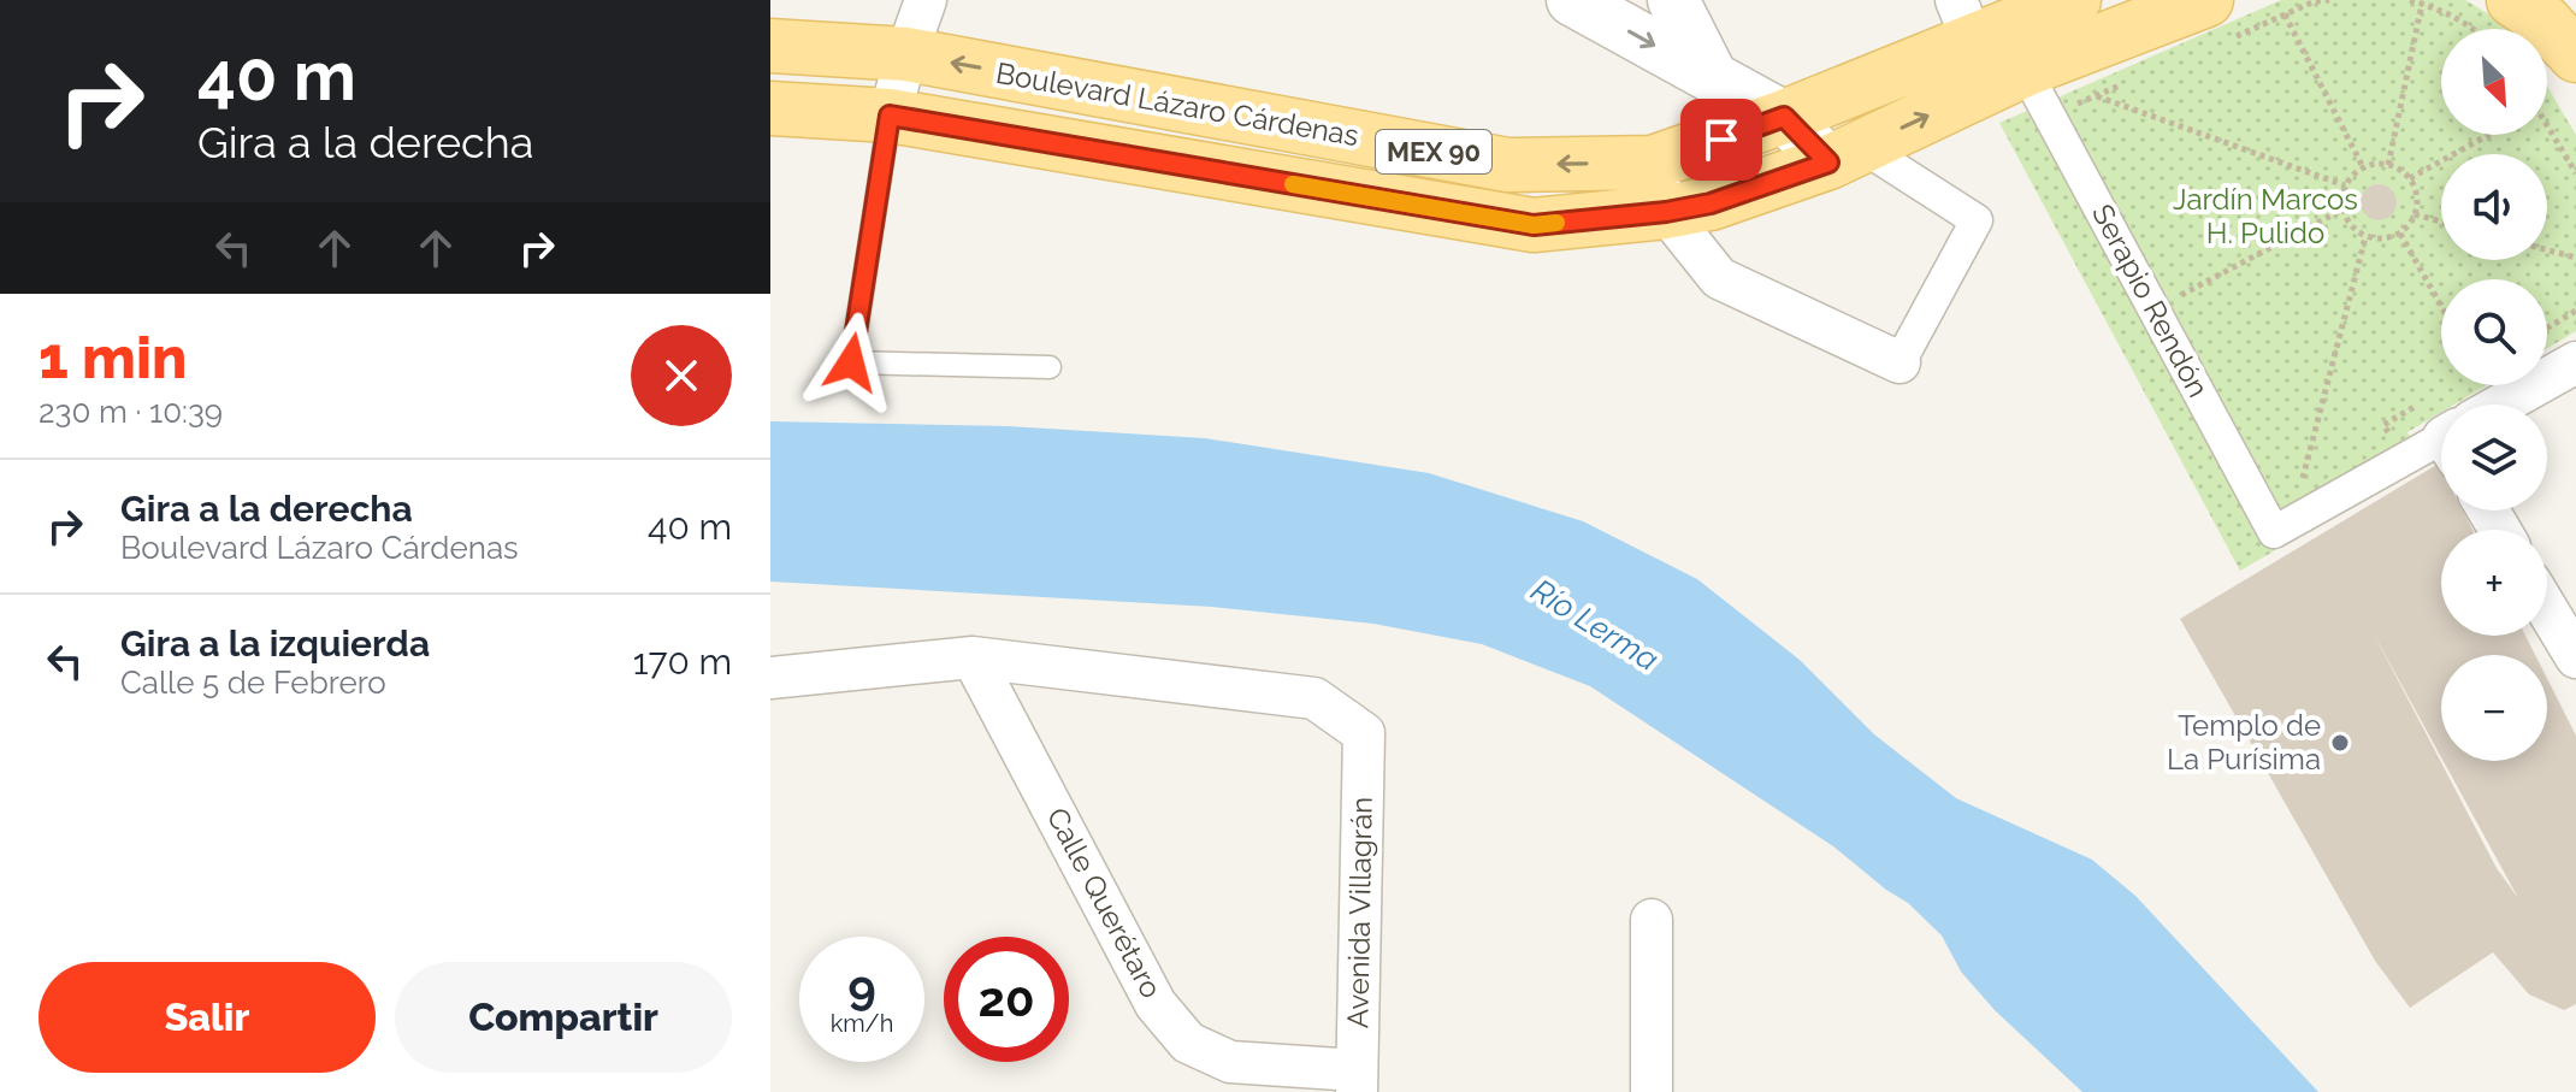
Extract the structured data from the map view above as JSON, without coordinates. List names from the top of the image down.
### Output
{
  "streets": {
    "main road": ["Boulevard Lázaro Cárdenas", "MEX 90"],
    "street": ["Serapio Rendón", "Calle Querétaro", "Avenida Villagrán"]
  },
  "crossings": [
    ["Boulevard Lázaro Cárdenas", "Serapio Rendón"],
    ["Calle Querétaro", "Avenida Villagrán"]
  ],
  "water": ["Río Lerma"],
  "parks": ["Jardín Marcos H. Pulido"],
  "places": ["Templo de La Purísima"],
  "north": "bottom right",
  "page": {
    "turn": ["40 m", "Gira a la derecha"],
    "map_buttons": ["+", "−"],
    "heading": ["1 min", "230 m · 10:39"],
    "list": [
      {
        "name": "Gira a la derecha",
        "note": "Boulevard Lázaro Cárdenas",
        "value": "40 m"
      },
      {
        "name": "Gira a la izquierda",
        "note": "Calle 5 de Febrero",
        "value": "170 m"
      }
    ],
    "speed": "9 km/h",
    "limit": "20",
    "buttons": ["Salir", "Compartir"]
  }
}
